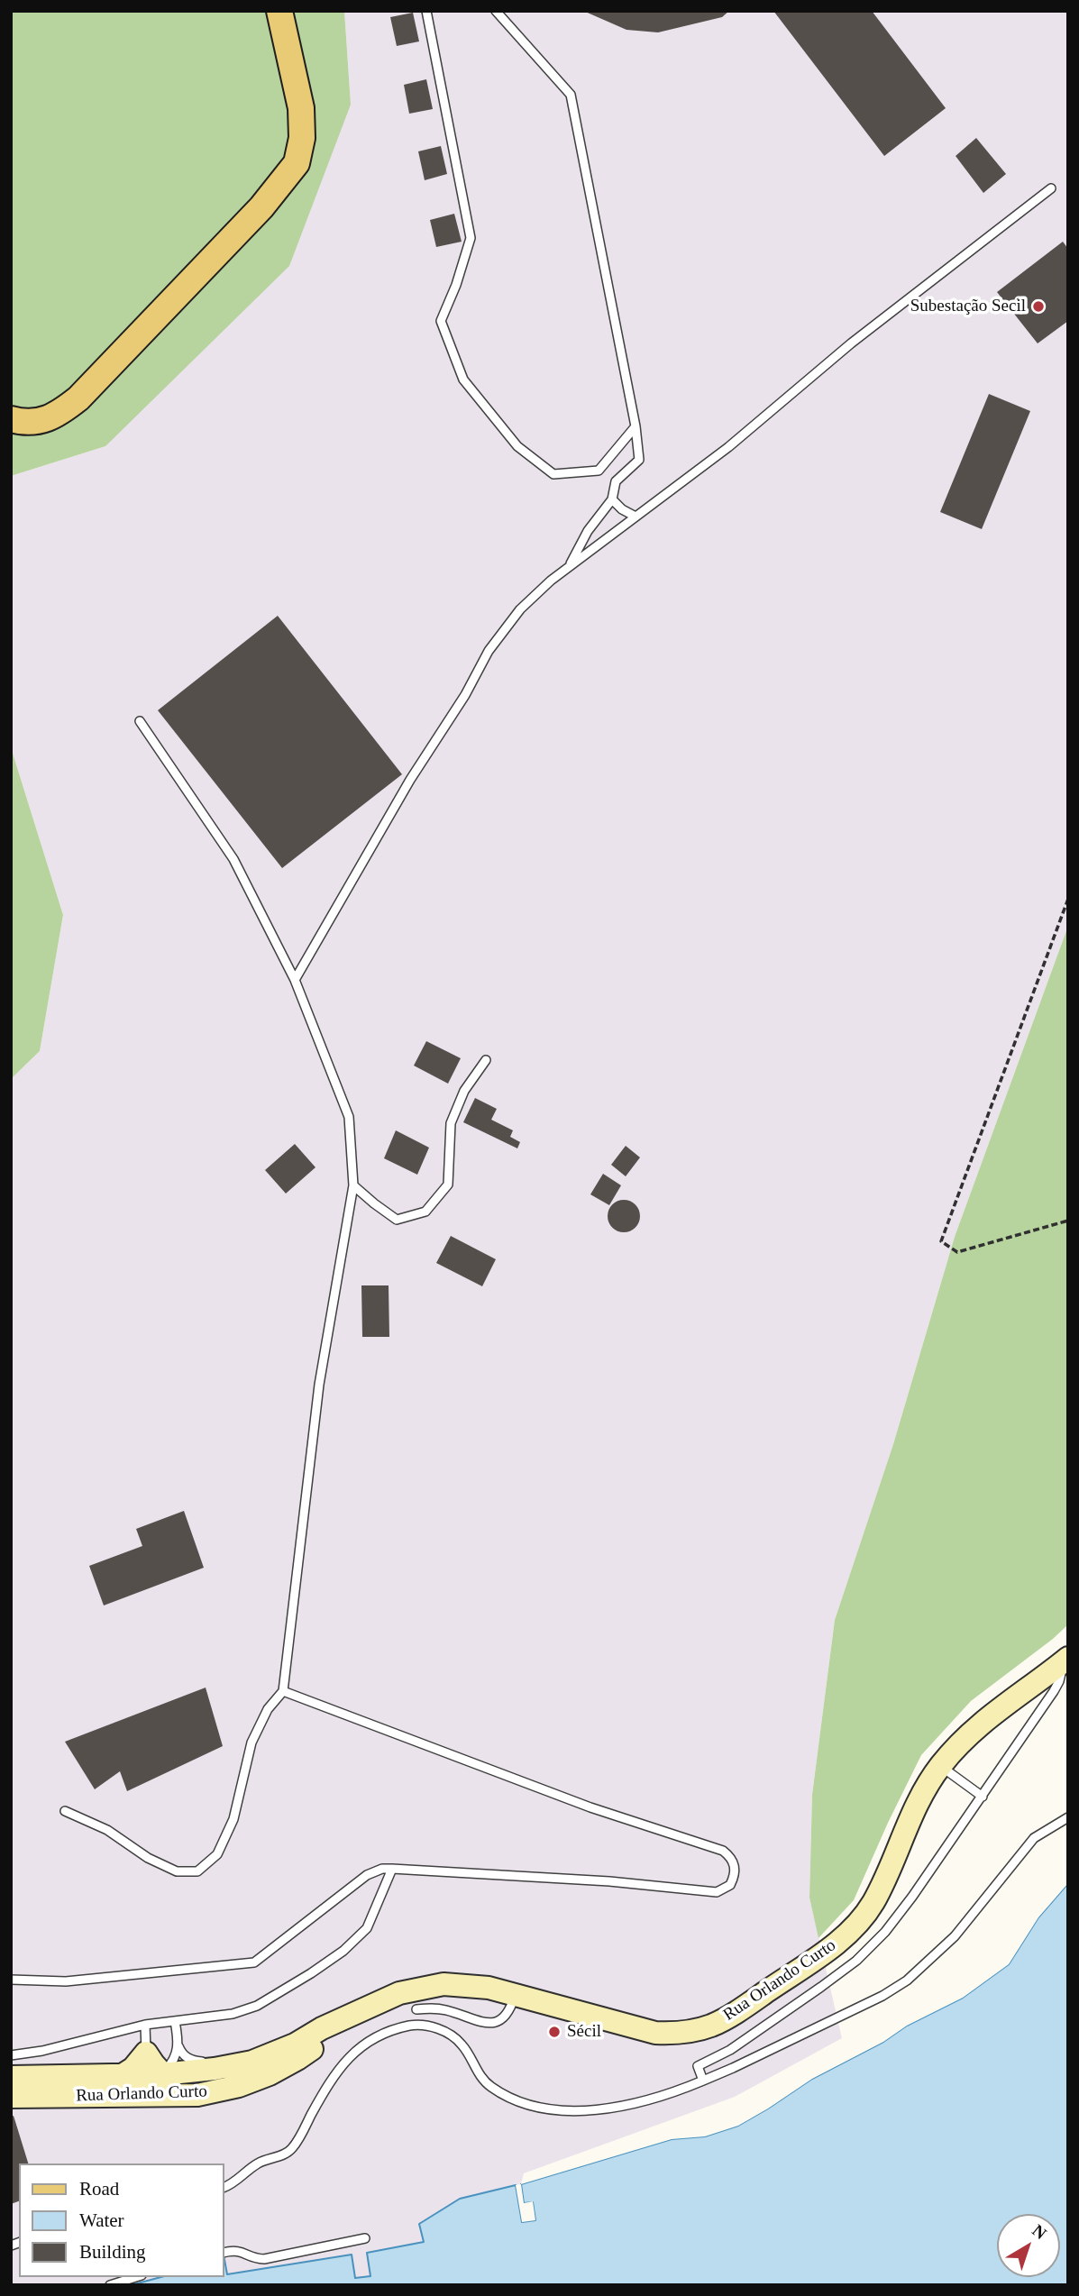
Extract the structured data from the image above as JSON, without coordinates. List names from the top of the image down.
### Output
{
  "streets": {
    "main road": ["Rua Orlando Curto"]
  },
  "places": ["Subestação Secil", "Sécil"],
  "legend": ["Road", "Water", "Building"],
  "north": "top right"
}
